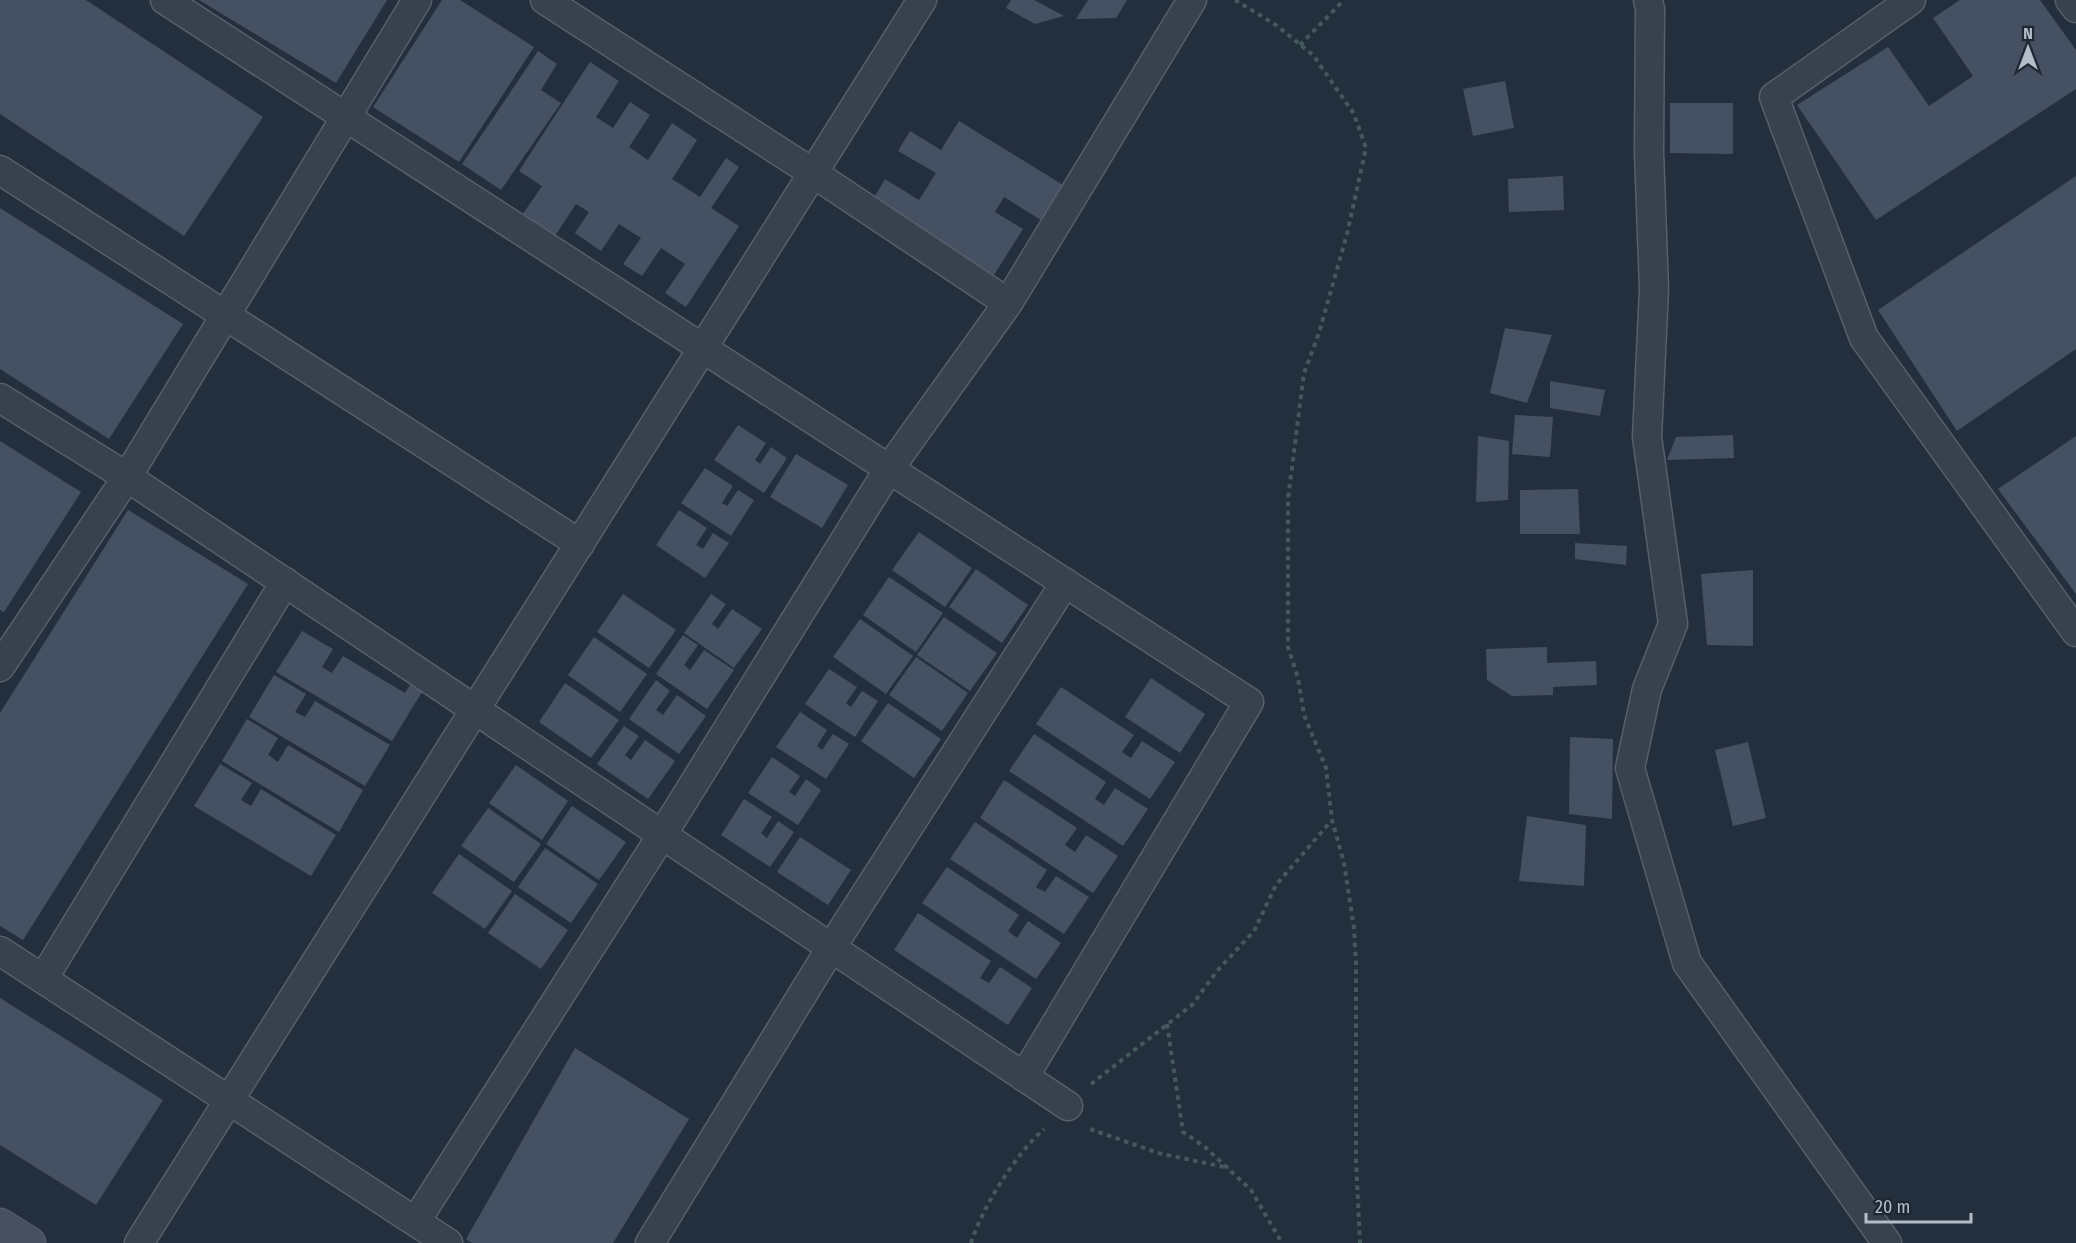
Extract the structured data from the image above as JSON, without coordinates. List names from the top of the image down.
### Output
{
  "scale_bar": "20 m",
  "north": "top"
}
